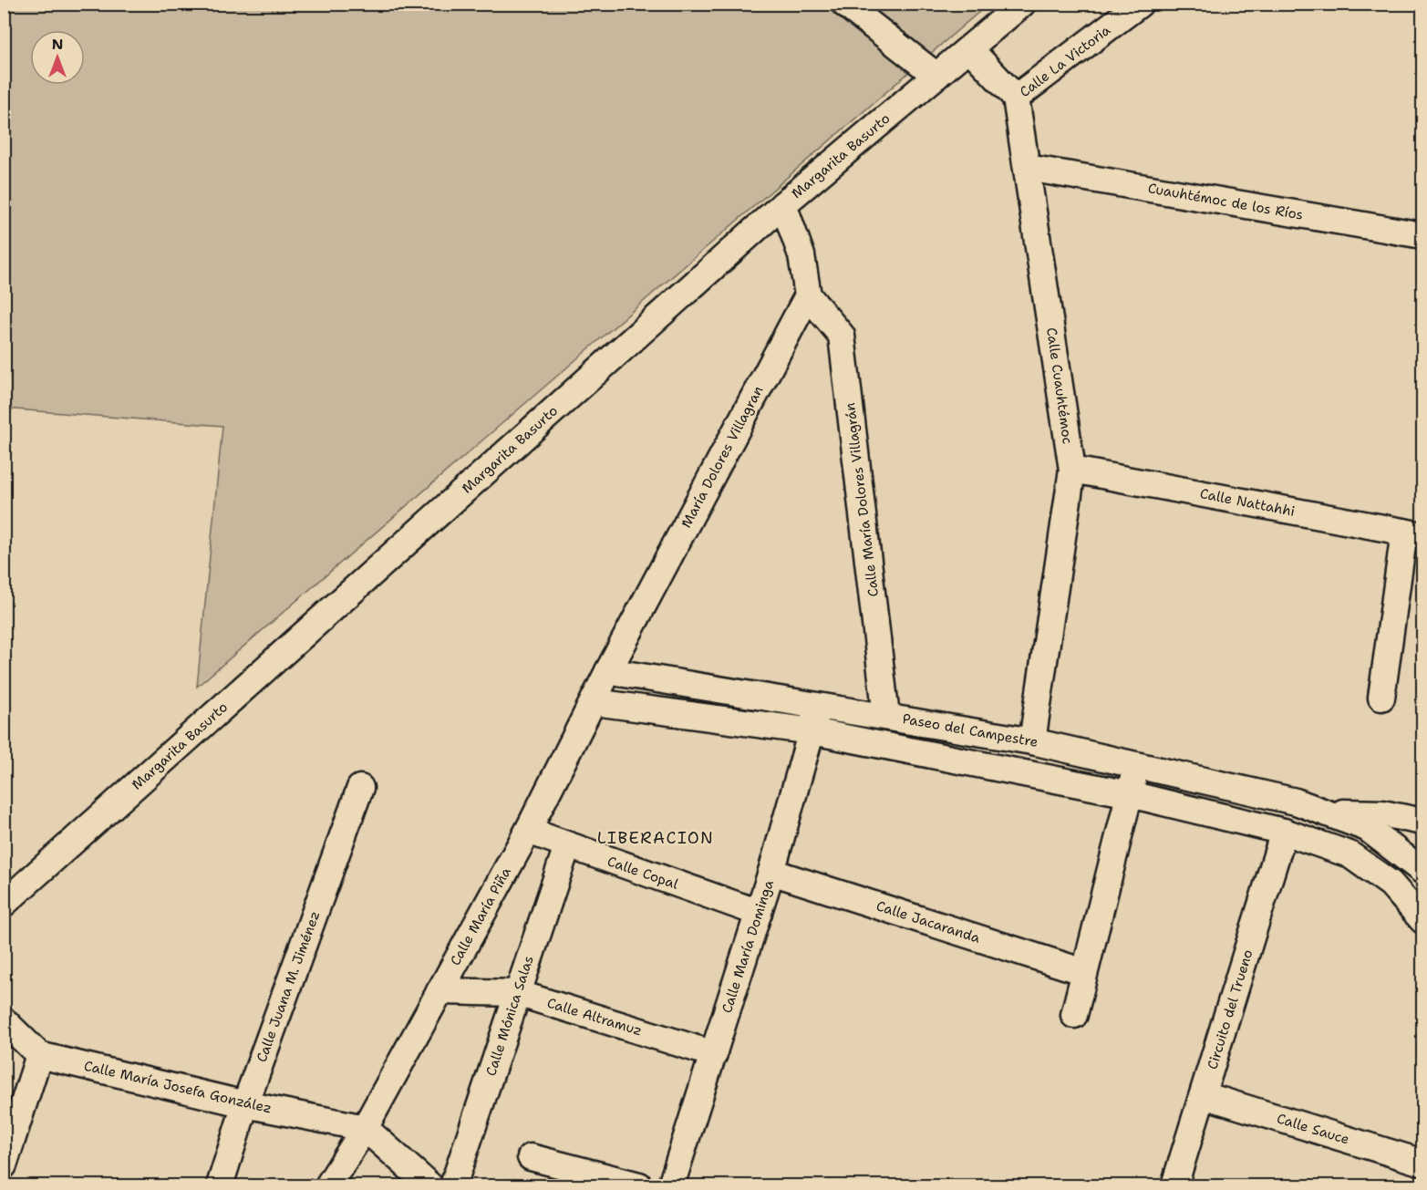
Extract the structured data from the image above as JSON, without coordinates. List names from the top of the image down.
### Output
{
  "streets": {
    "street": [
      "Calle La Victoria",
      "Margarita Basurto",
      "Cuauhtémoc de los Ríos",
      "Calle Cuauhtémoc",
      "María Dolores Villagran",
      "Calle María Dolores Villagrán",
      "Calle Nattahhi",
      "Paseo del Campestre",
      "Calle Copal",
      "Calle María Piña",
      "Calle Jacaranda",
      "Calle María Dominga",
      "Calle Juana M. Jiménez",
      "Circuito del Trueno",
      "Calle Mónica Salas",
      "Calle Altramuz",
      "Calle María Josefa González",
      "Calle Sauce"
    ]
  },
  "crossings": [
    ["Calle La Victoria", "Calle Cuauhtémoc"],
    ["Cuauhtémoc de los Ríos", "Calle Cuauhtémoc"],
    ["Calle Cuauhtémoc", "Calle Nattahhi"],
    ["Calle Cuauhtémoc", "Paseo del Campestre"],
    ["María Dolores Villagran", "Calle María Dolores Villagrán"],
    ["María Dolores Villagran", "Paseo del Campestre"],
    ["María Dolores Villagran", "Calle María Piña"],
    ["Calle María Dolores Villagrán", "Paseo del Campestre"],
    ["Paseo del Campestre", "Calle María Dominga"],
    ["Calle Copal", "Calle María Piña"],
    ["Calle Copal", "Calle María Dominga"],
    ["Calle Copal", "Calle Mónica Salas"],
    ["Calle María Piña", "Calle Altramuz"],
    ["Calle María Piña", "Calle María Josefa González"],
    ["Calle Jacaranda", "Calle María Dominga"],
    ["Calle María Dominga", "Calle Altramuz"],
    ["Calle Juana M. Jiménez", "Calle María Josefa González"],
    ["Circuito del Trueno", "Calle Sauce"],
    ["Calle Mónica Salas", "Calle Altramuz"]
  ],
  "districts": ["LIBERACION"],
  "north": "top"
}
